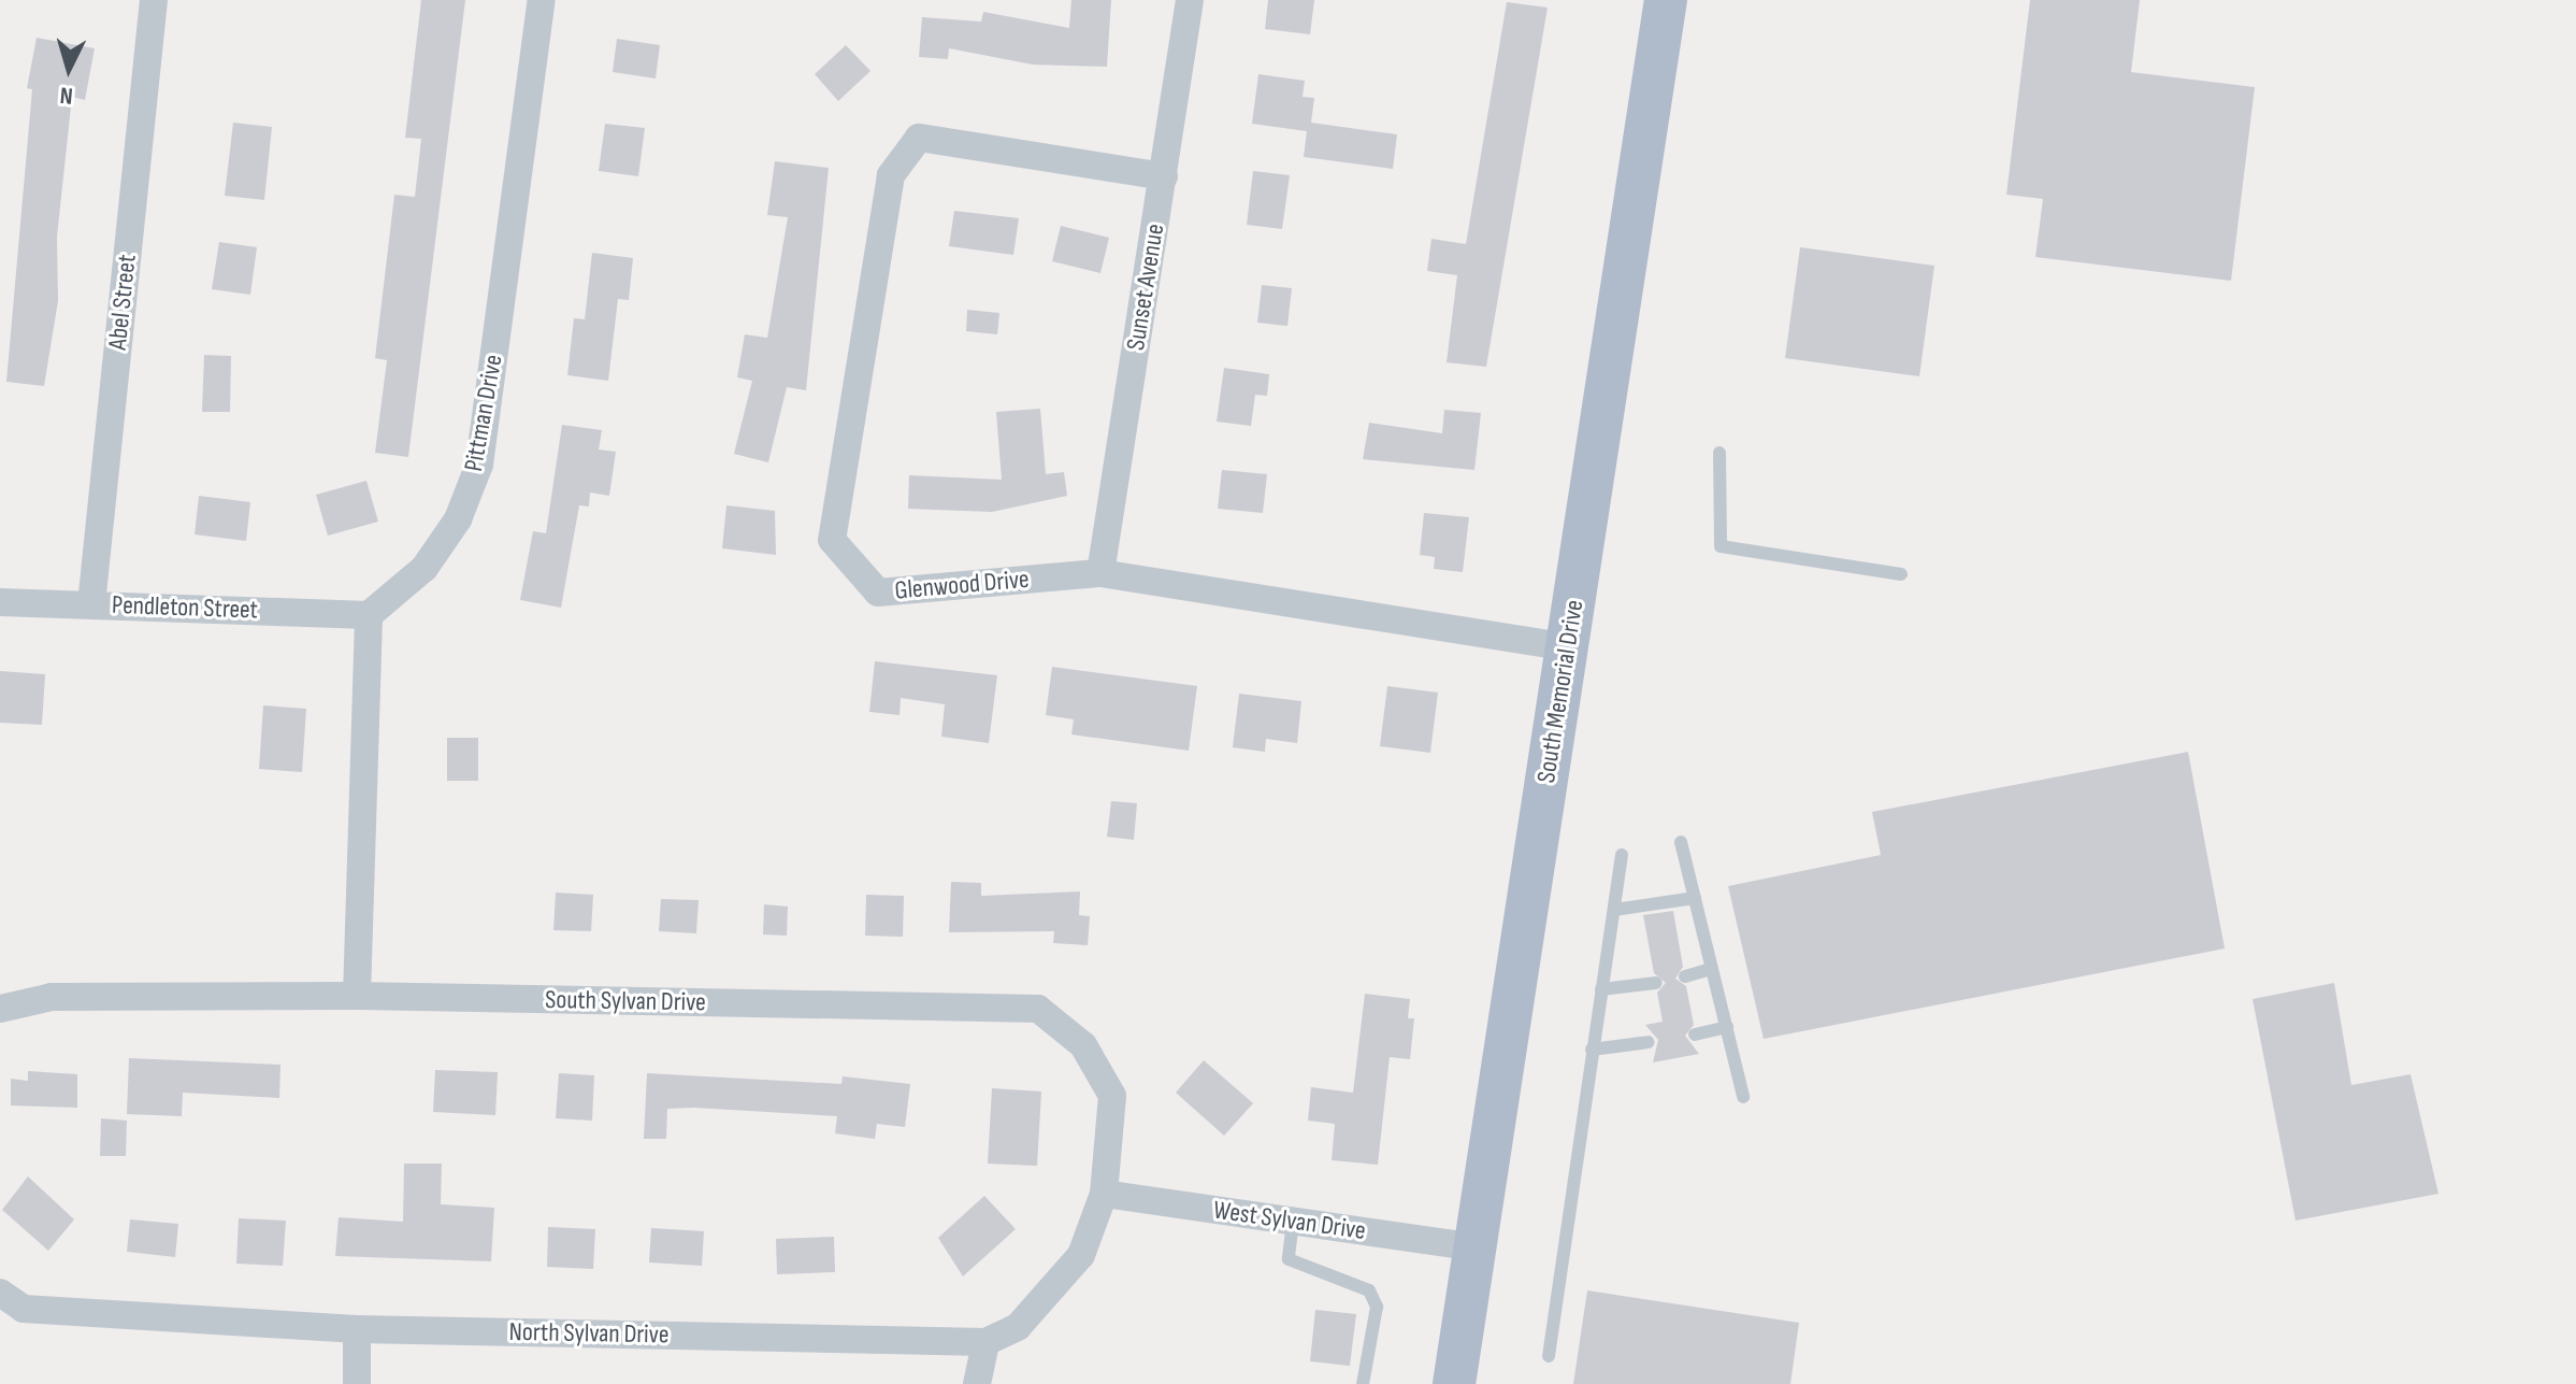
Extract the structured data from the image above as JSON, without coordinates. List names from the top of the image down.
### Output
{
  "streets": {
    "main road": ["South Memorial Drive"],
    "street": [
      "Sunset Avenue",
      "Abel Street",
      "Pittman Drive",
      "Glenwood Drive",
      "Pendleton Street",
      "South Sylvan Drive",
      "West Sylvan Drive",
      "North Sylvan Drive"
    ]
  },
  "crossings": [
    ["Sunset Avenue", "Glenwood Drive"],
    ["Abel Street", "Pendleton Street"],
    ["Pittman Drive", "Pendleton Street"],
    ["Glenwood Drive", "South Memorial Drive"],
    ["South Memorial Drive", "West Sylvan Drive"],
    ["South Sylvan Drive", "West Sylvan Drive"],
    ["South Sylvan Drive", "North Sylvan Drive"],
    ["West Sylvan Drive", "North Sylvan Drive"]
  ],
  "north": "bottom"
}
